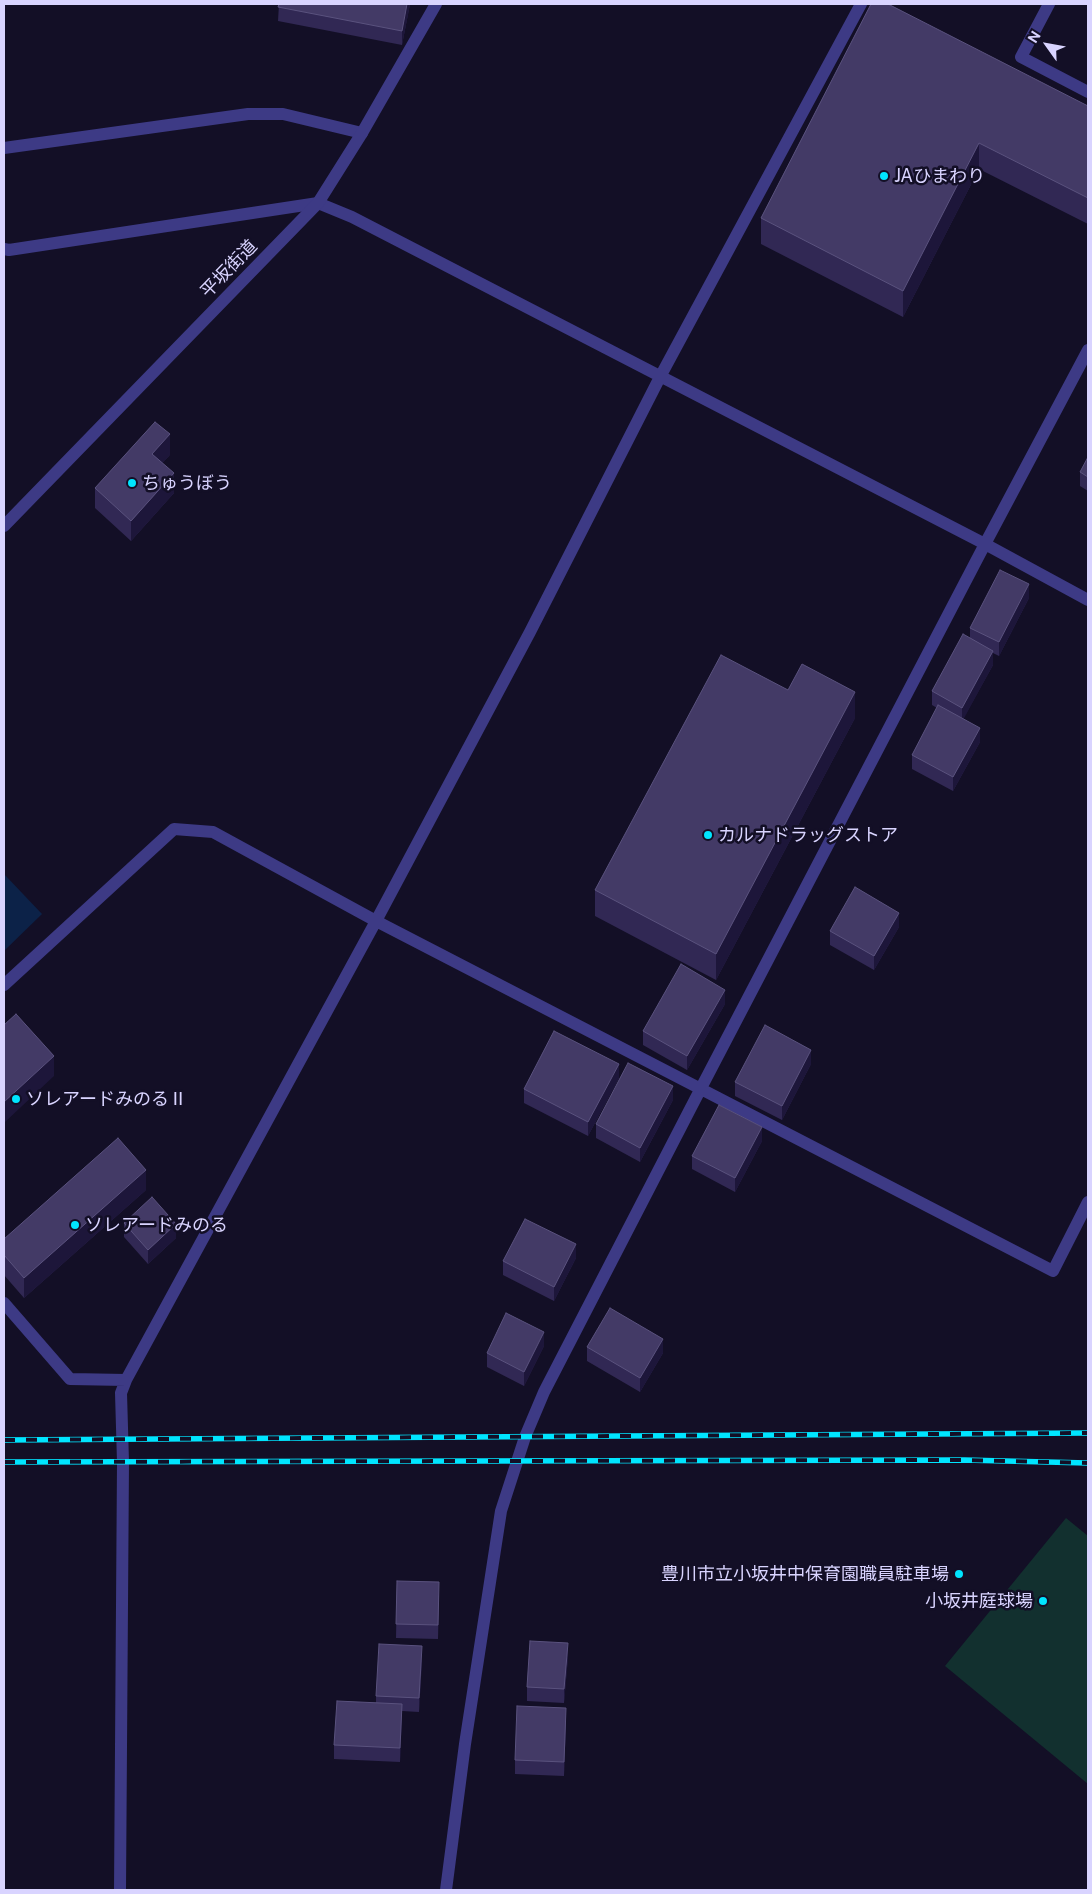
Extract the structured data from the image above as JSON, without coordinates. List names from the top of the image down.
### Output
{
  "streets": {
    "street": ["平坂街道"]
  },
  "places": [
    "JAひまわり",
    "ちゅうぼう",
    "カルナドラッグストア",
    "ソレアードみのるⅡ",
    "ソレアードみのる",
    "豊川市立小坂井中保育園職員駐車場",
    "小坂井庭球場"
  ],
  "north": "top left"
}
